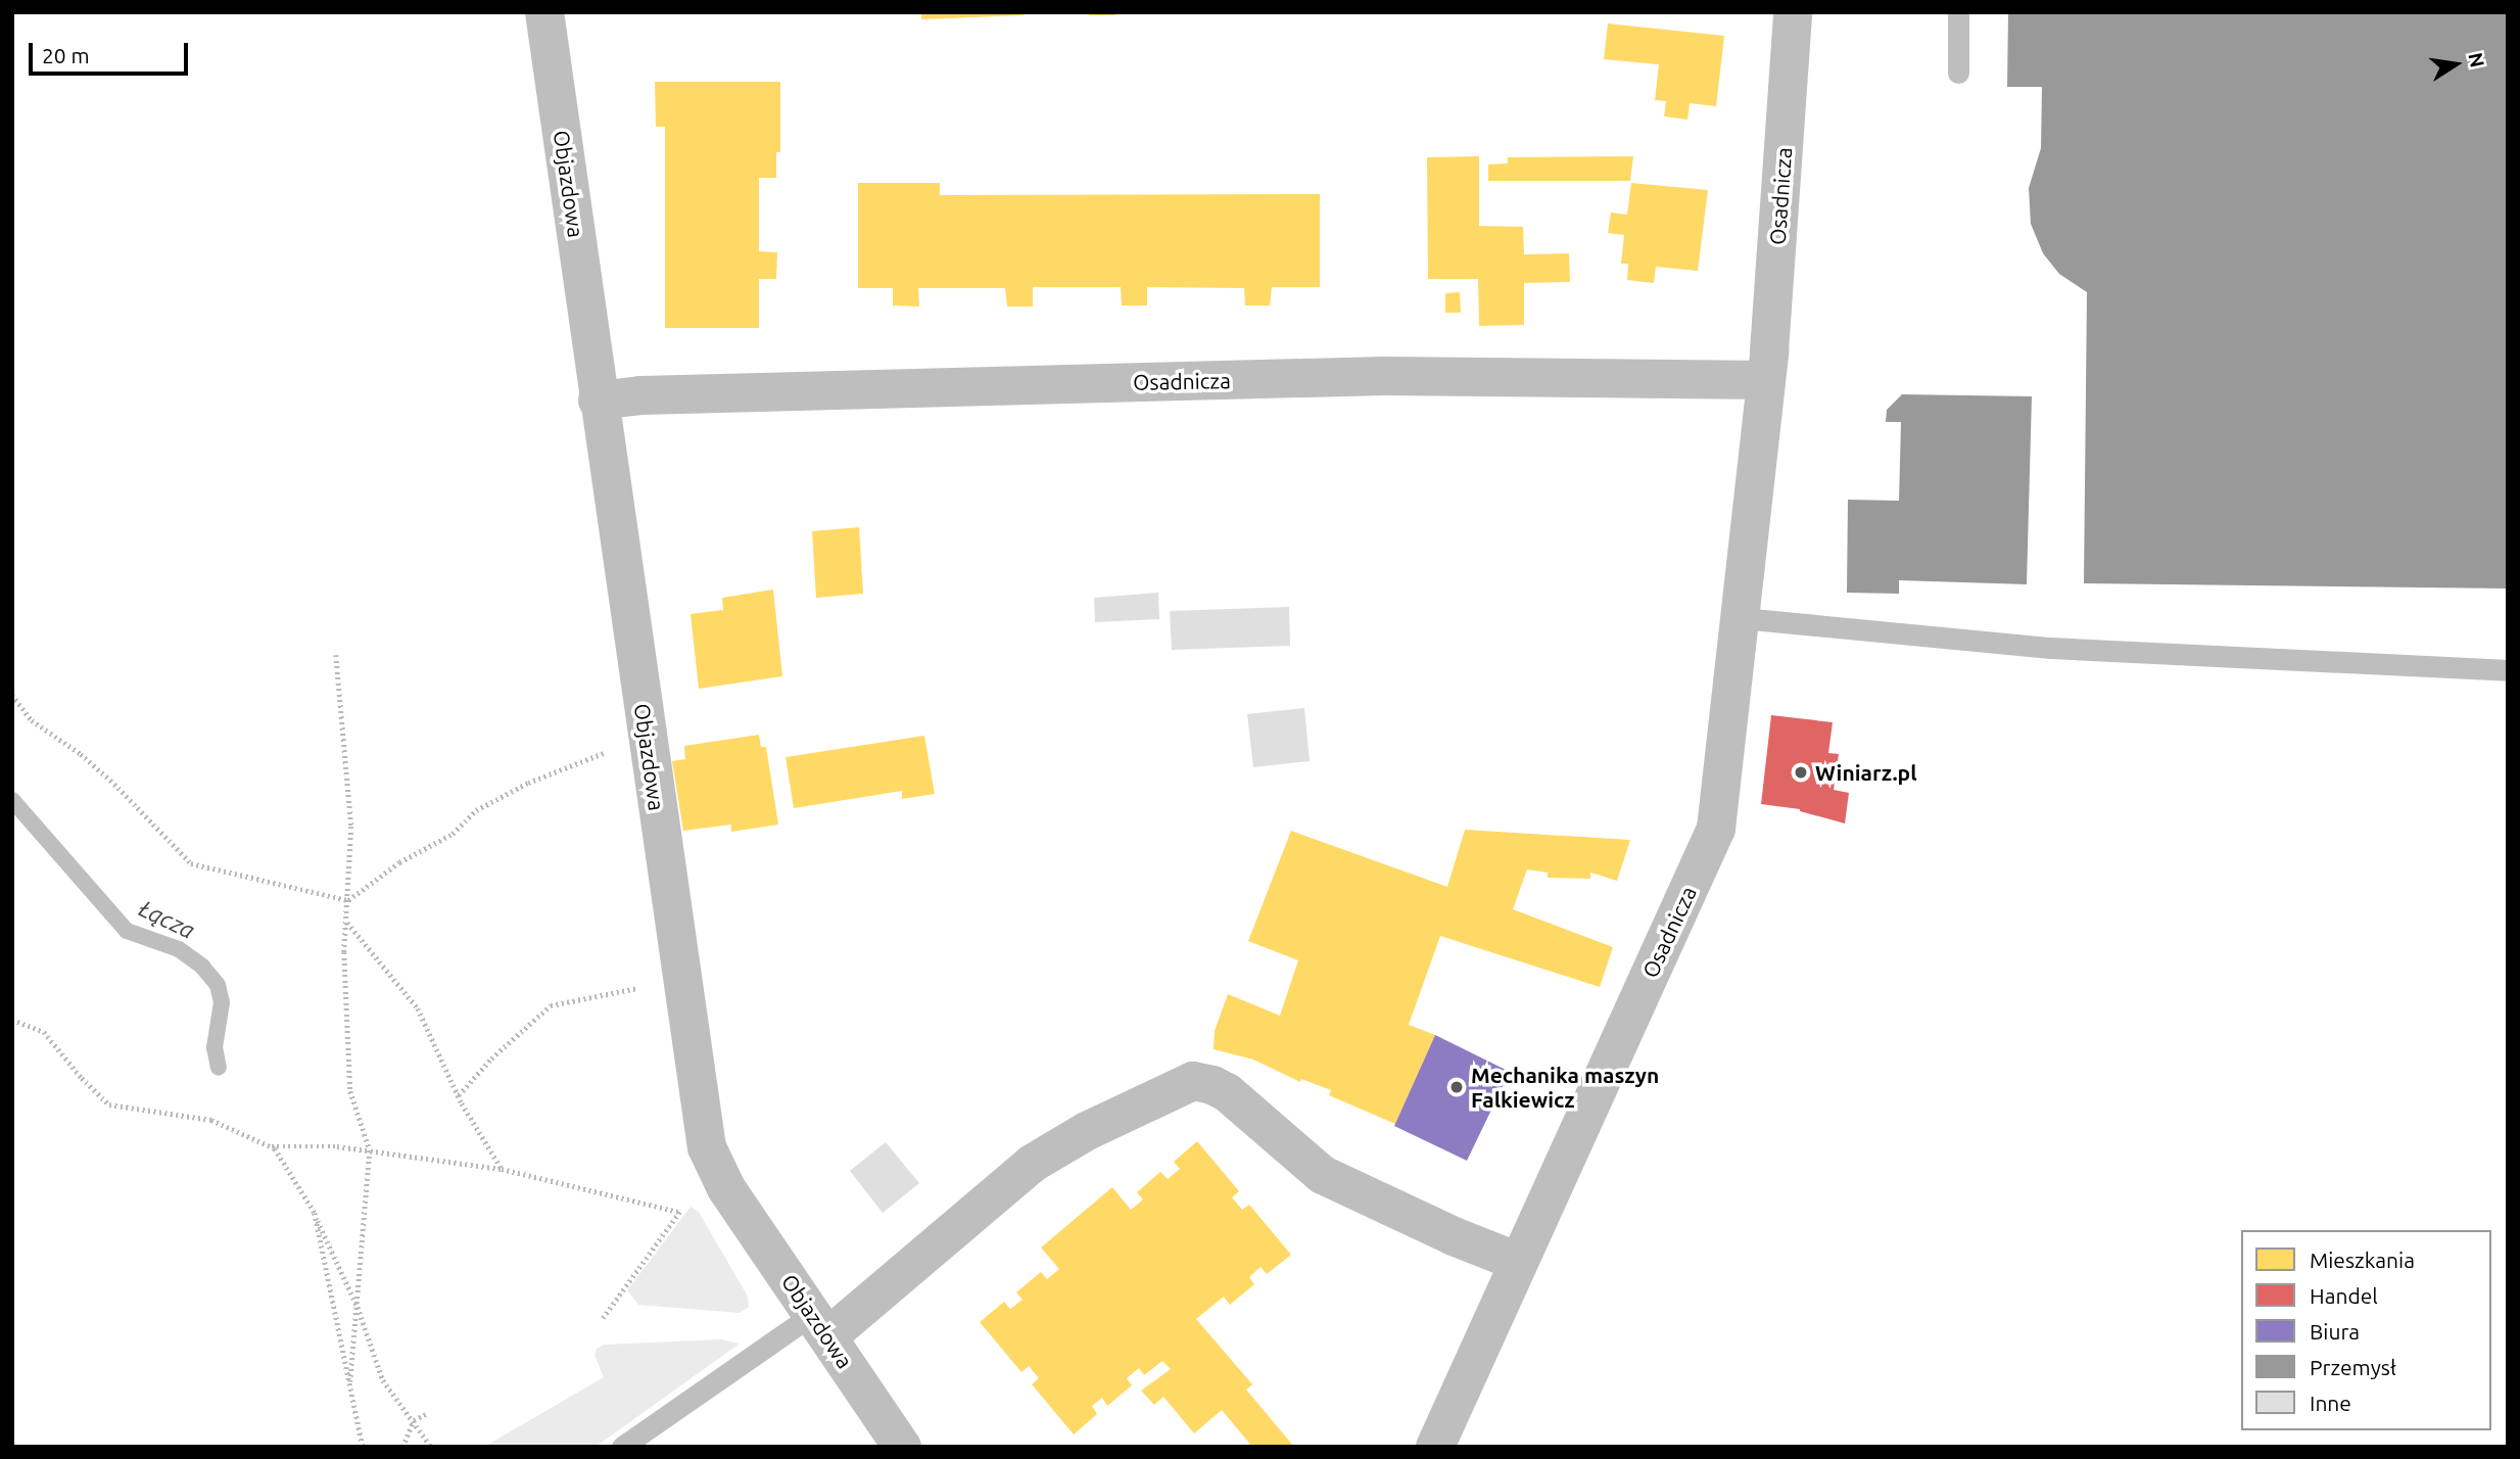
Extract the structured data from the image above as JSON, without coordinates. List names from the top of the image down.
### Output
{
  "streets": {
    "street": ["Objazdowa", "Osadnicza"]
  },
  "crossings": [
    ["Objazdowa", "Osadnicza"]
  ],
  "water": ["Łącza"],
  "places": ["Winiarz.pl", "Mechanika maszyn Falkiewicz"],
  "legend": [
    "Mieszkania",
    "Handel",
    "Biura",
    "Przemysł",
    "Inne"
  ],
  "scale_bar": "20 m",
  "north": "right"
}
